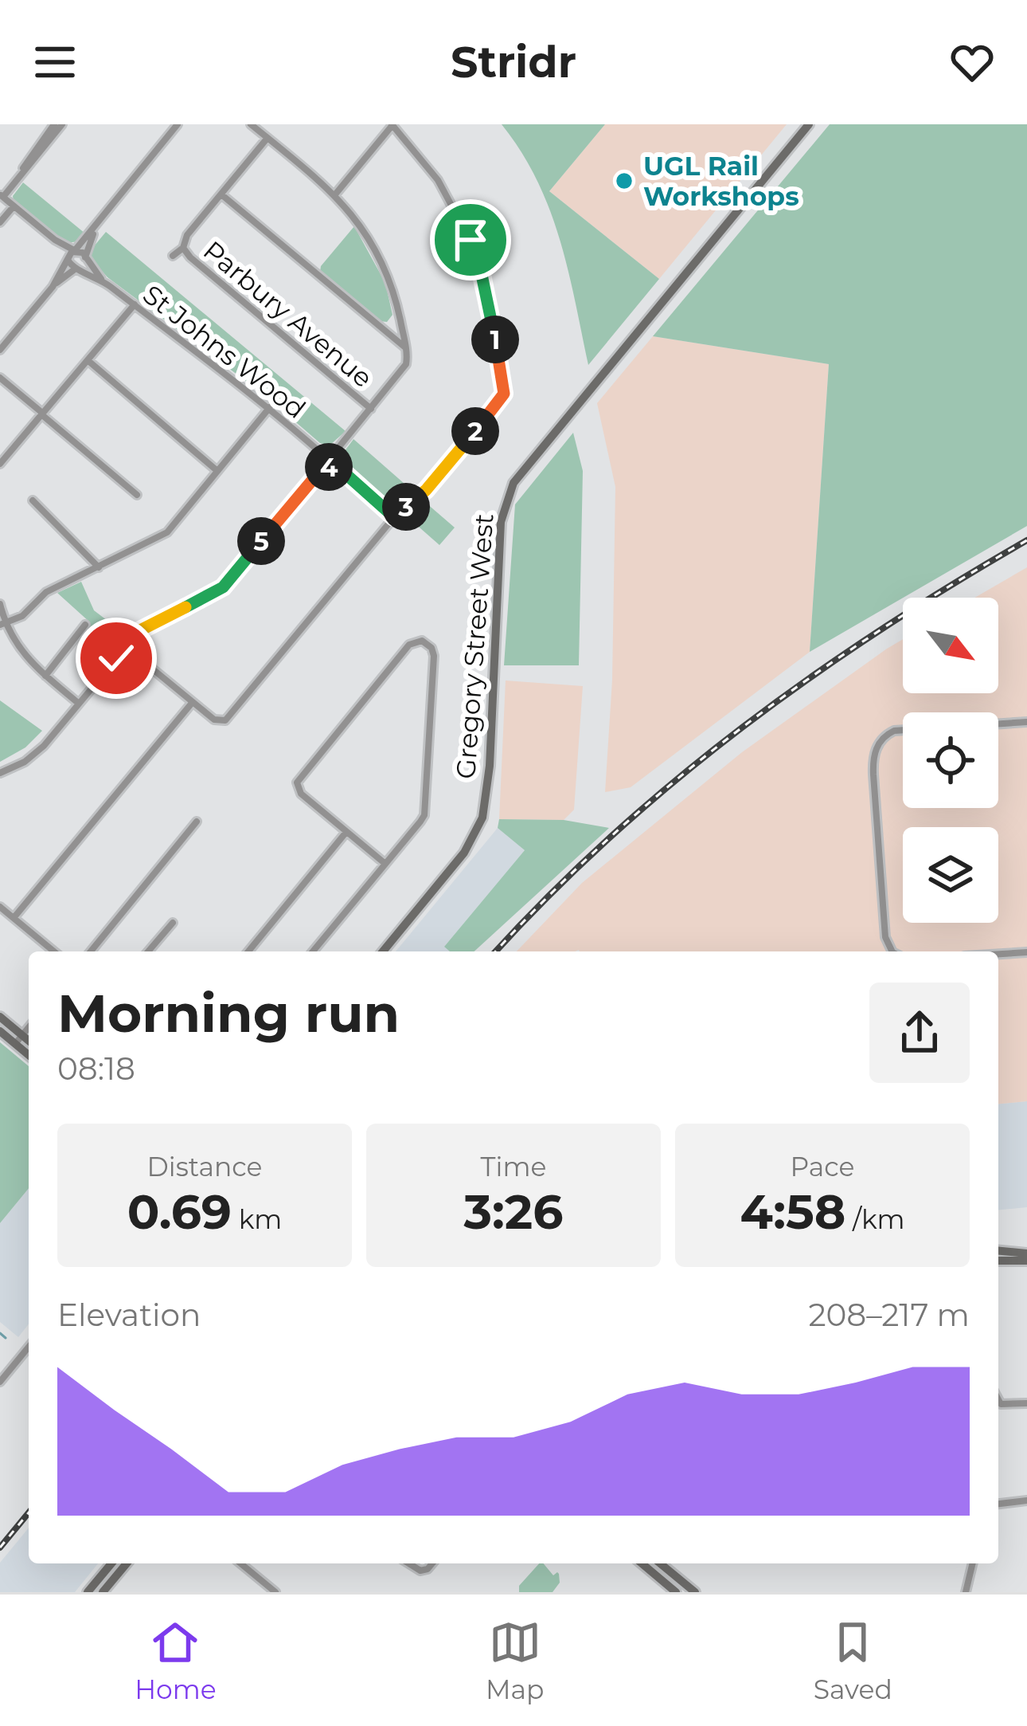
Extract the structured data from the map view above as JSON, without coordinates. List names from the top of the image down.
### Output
{
  "streets": {
    "main road": ["Gregory Street West"],
    "street": ["Parbury Avenue", "St Johns Wood"]
  },
  "places": ["UGL Rail Workshops"],
  "north": "bottom right",
  "page": {
    "header": "Stridr",
    "pins": [
      "1",
      "2",
      "4",
      "3",
      "5"
    ],
    "heading": ["Morning run", "08:18"],
    "stats": [
      ["Distance", "0.69 km"],
      ["Time", "3:26"],
      ["Pace", "4:58 /km"]
    ],
    "chart": ["Elevation", "208–217 m"],
    "tabs": ["Home", "Map", "Saved"]
  }
}
